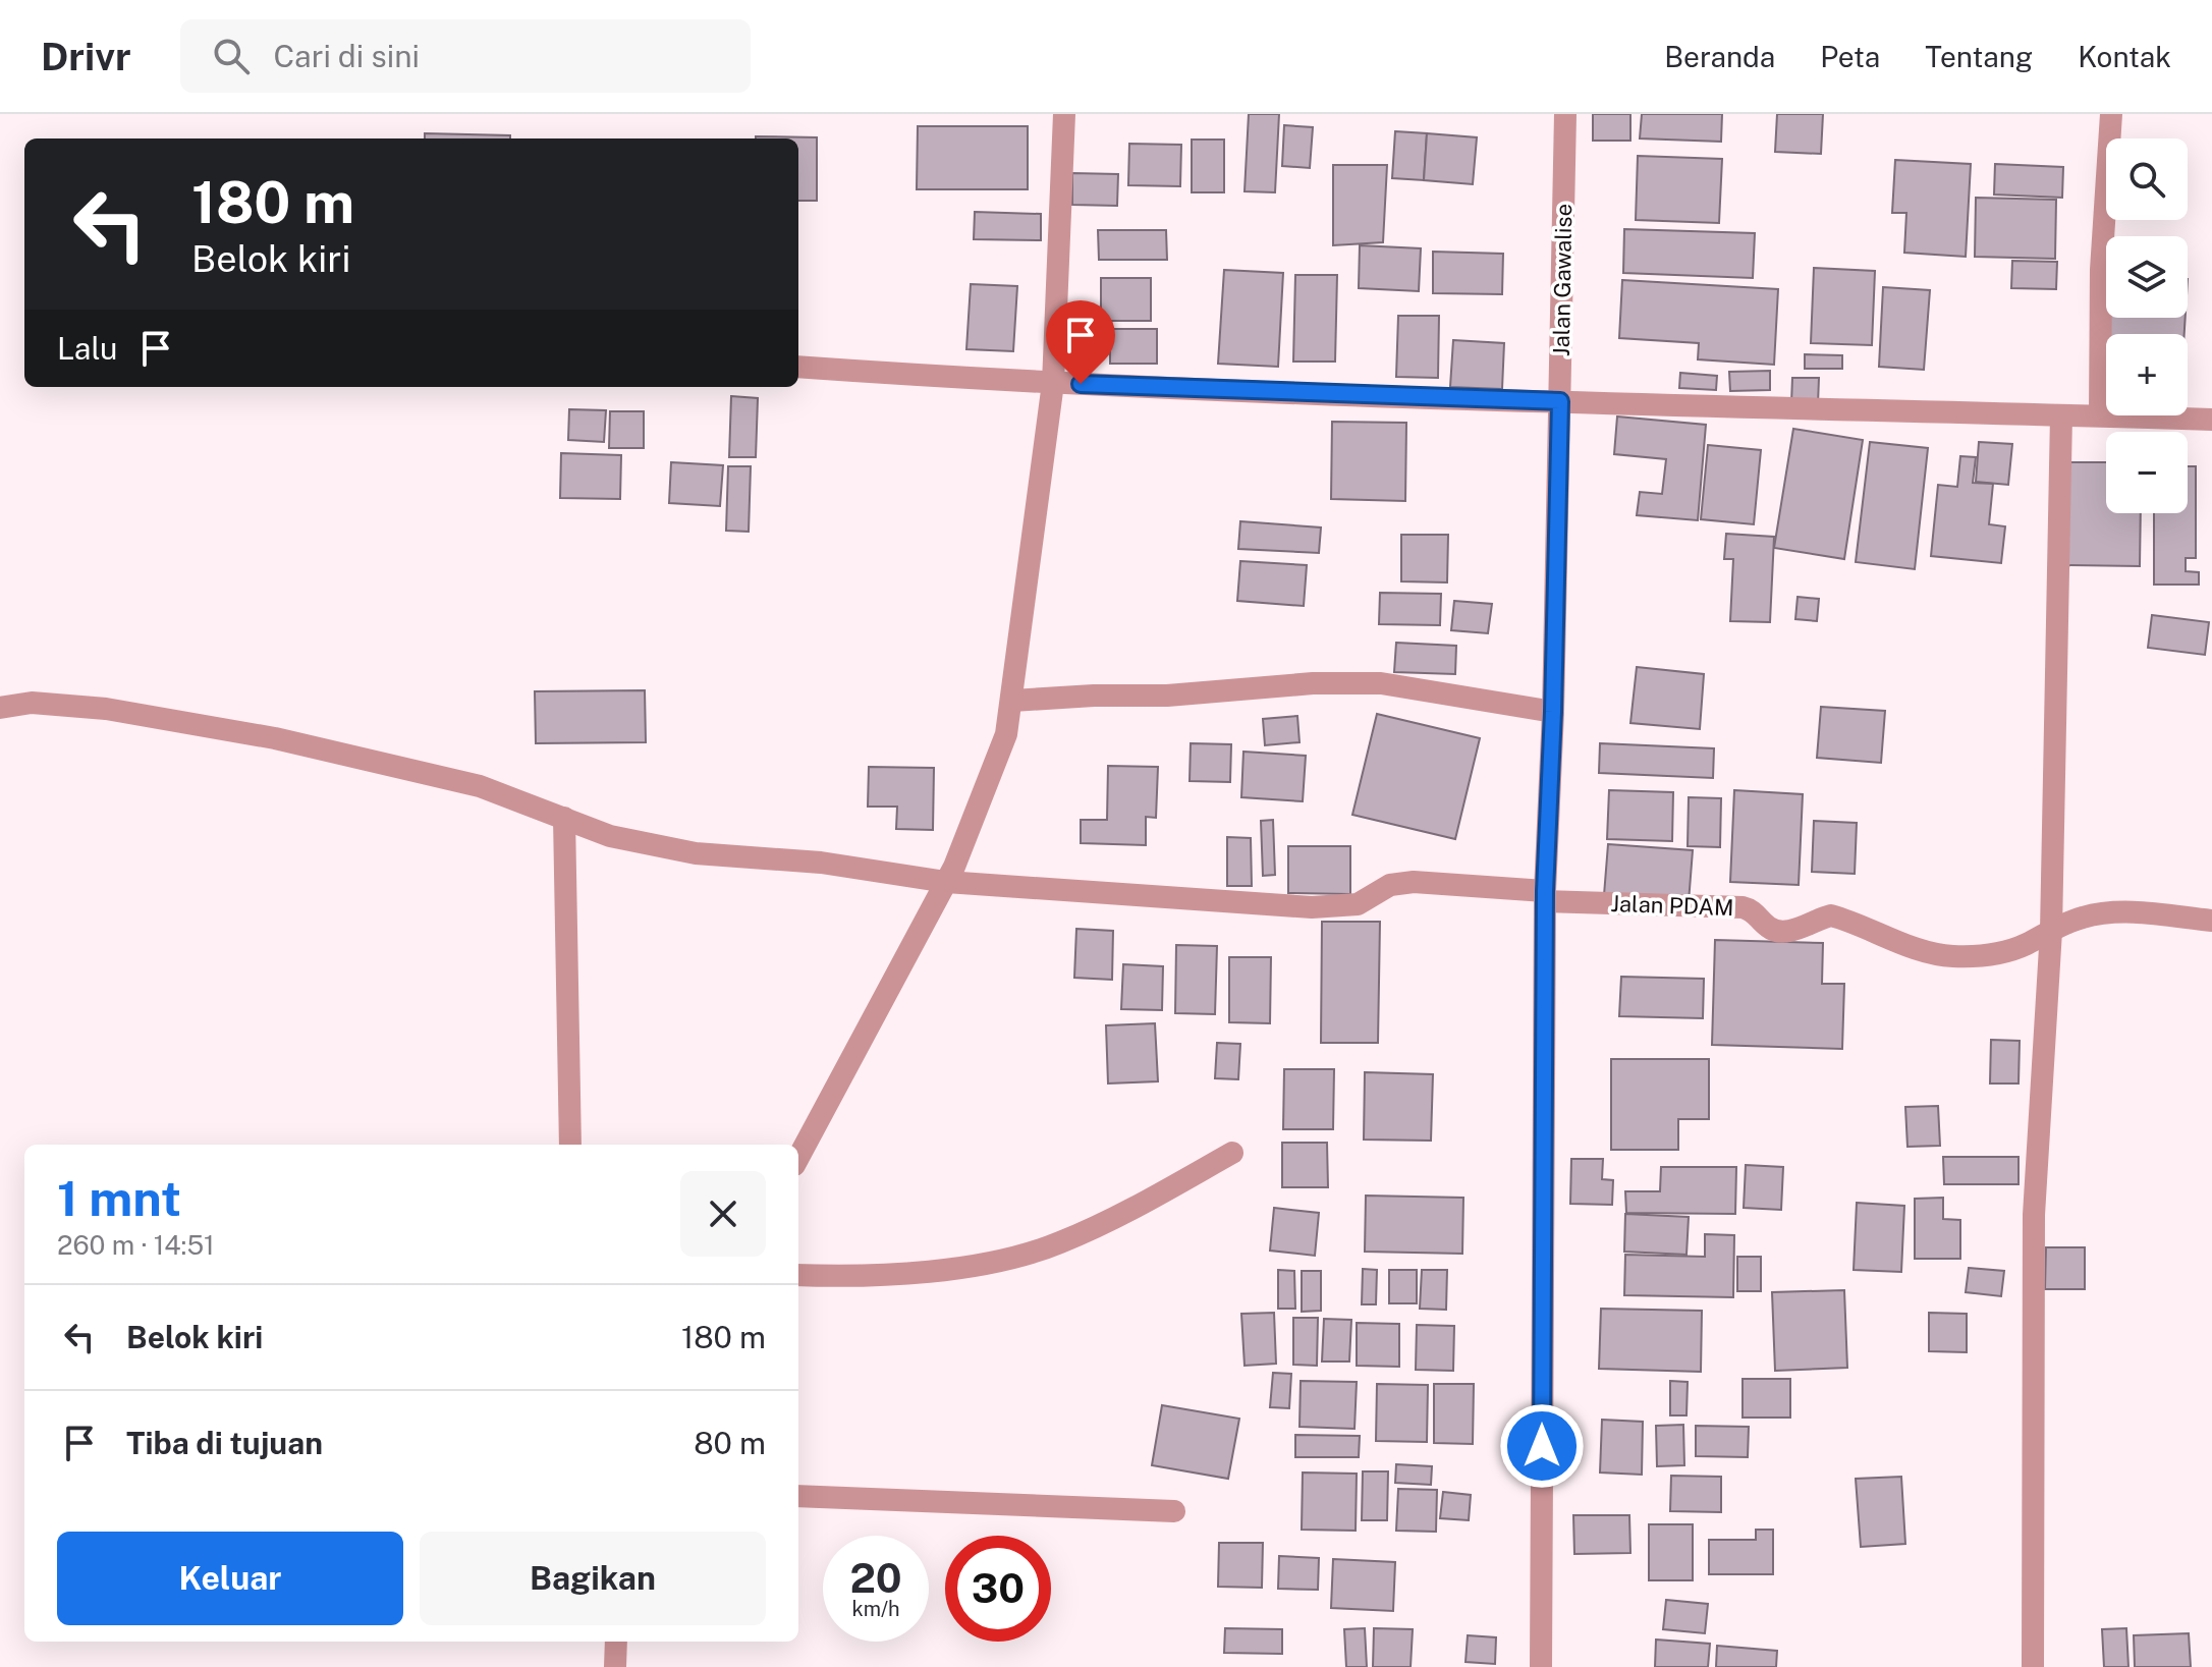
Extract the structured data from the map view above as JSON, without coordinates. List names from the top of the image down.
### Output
{
  "streets": {
    "street": ["Jalan Gawalise", "Jalan PDAM"]
  },
  "crossings": [
    ["Jalan Gawalise", "Jalan PDAM"]
  ],
  "page": {
    "header": "Drivr",
    "search": "Cari di sini",
    "nav": [
      "Beranda",
      "Peta",
      "Tentang",
      "Kontak"
    ],
    "map_buttons": ["+", "−"],
    "turn": ["180 m", "Belok kiri"],
    "then": "Lalu",
    "heading": ["1 mnt", "260 m · 14:51"],
    "list": [
      {
        "name": "Belok kiri",
        "value": "180 m"
      },
      {
        "name": "Tiba di tujuan",
        "value": "80 m"
      }
    ],
    "buttons": ["Keluar", "Bagikan"],
    "speed": "20 km/h",
    "limit": "30"
  }
}
